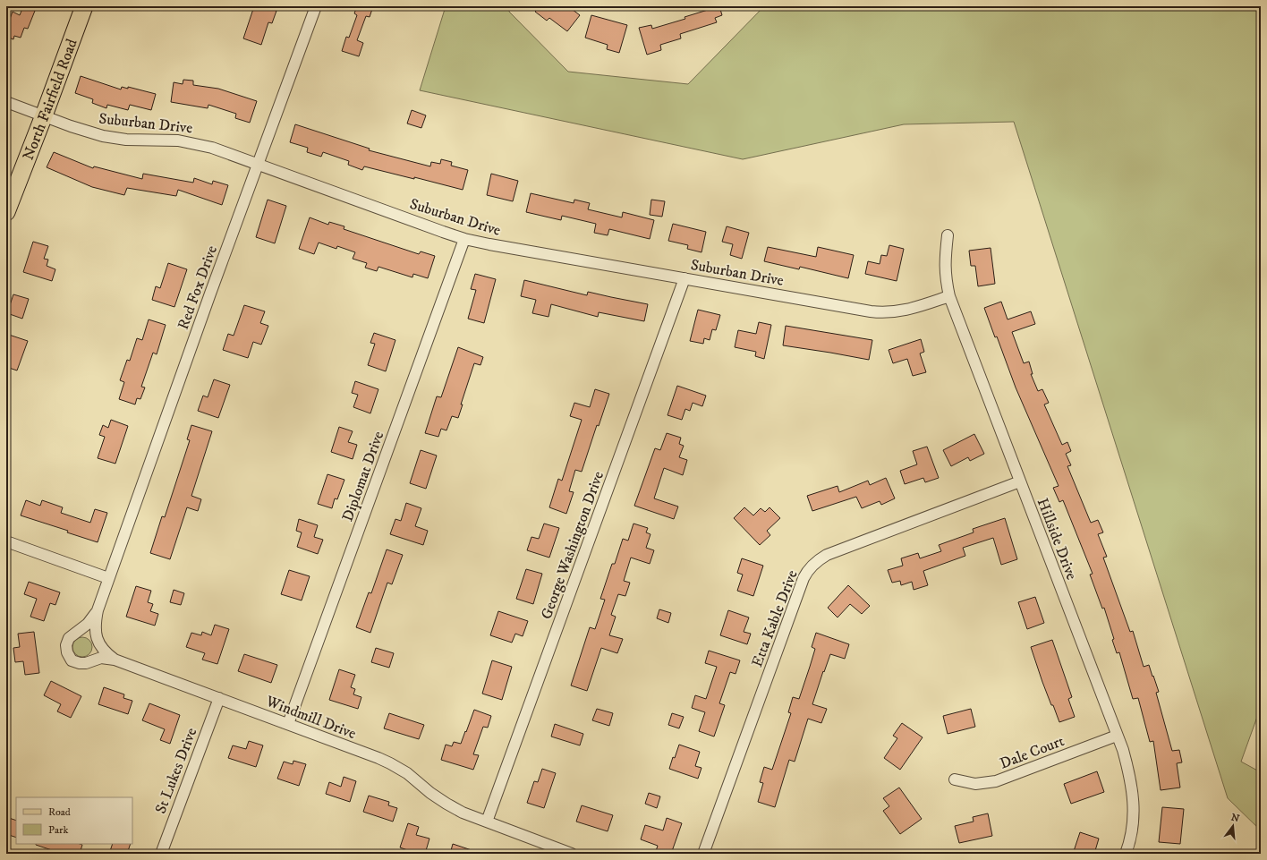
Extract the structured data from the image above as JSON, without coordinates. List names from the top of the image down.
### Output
{
  "streets": {
    "main road": ["North Fairfield Road"],
    "street": [
      "Suburban Drive",
      "Red Fox Drive",
      "Diplomat Drive",
      "Hillside Drive",
      "George Washington Drive",
      "Etta Kable Drive",
      "Windmill Drive",
      "Dale Court",
      "St Lukes Drive"
    ]
  },
  "crossings": [
    ["North Fairfield Road", "Suburban Drive"],
    ["Suburban Drive", "Red Fox Drive"],
    ["Suburban Drive", "Diplomat Drive"],
    ["Suburban Drive", "Hillside Drive"],
    ["Suburban Drive", "George Washington Drive"],
    ["Red Fox Drive", "Windmill Drive"],
    ["Diplomat Drive", "Windmill Drive"],
    ["Hillside Drive", "Etta Kable Drive"],
    ["Hillside Drive", "Dale Court"],
    ["George Washington Drive", "Windmill Drive"],
    ["Windmill Drive", "St Lukes Drive"]
  ],
  "legend": ["Road", "Park"],
  "north": "top"
}
